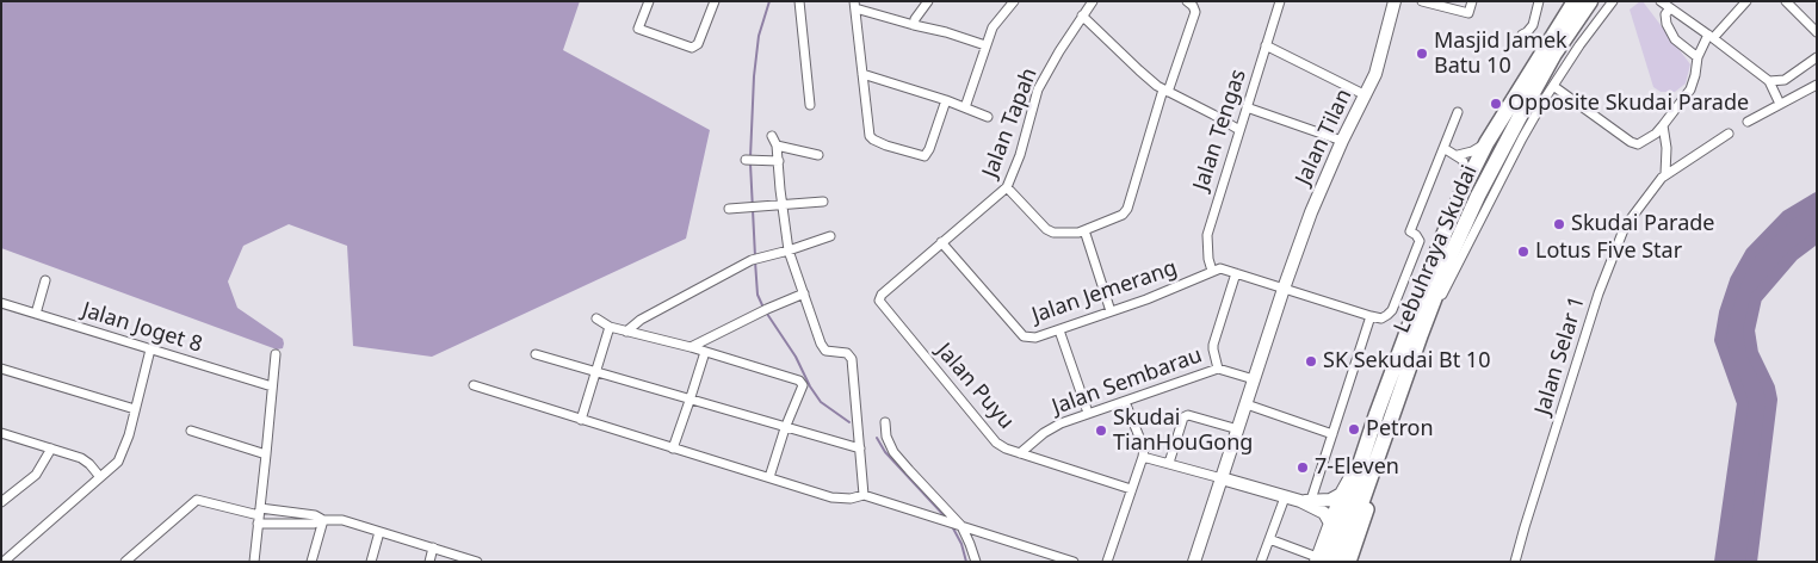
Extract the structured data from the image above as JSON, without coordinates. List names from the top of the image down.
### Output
{
  "streets": {
    "highway": ["Lebuhraya Skudai"],
    "street": [
      "Jalan Tapah",
      "Jalan Tengas",
      "Jalan Tilan",
      "Jalan Jemerang",
      "Jalan Joget 8",
      "Jalan Selar 1",
      "Jalan Sembarau",
      "Jalan Puyu"
    ]
  },
  "crossings": [
    ["Jalan Tapah", "Jalan Jemerang"],
    ["Jalan Tapah", "Jalan Puyu"],
    ["Jalan Tengas", "Jalan Jemerang"],
    ["Jalan Tilan", "Jalan Sembarau"],
    ["Jalan Sembarau", "Jalan Puyu"]
  ],
  "places": [
    "Masjid Jamek Batu 10",
    "Opposite Skudai Parade",
    "Skudai Parade",
    "Lotus Five Star",
    "SK Sekudai Bt 10",
    "Petron",
    "Skudai TianHouGong",
    "7-Eleven"
  ]
}
